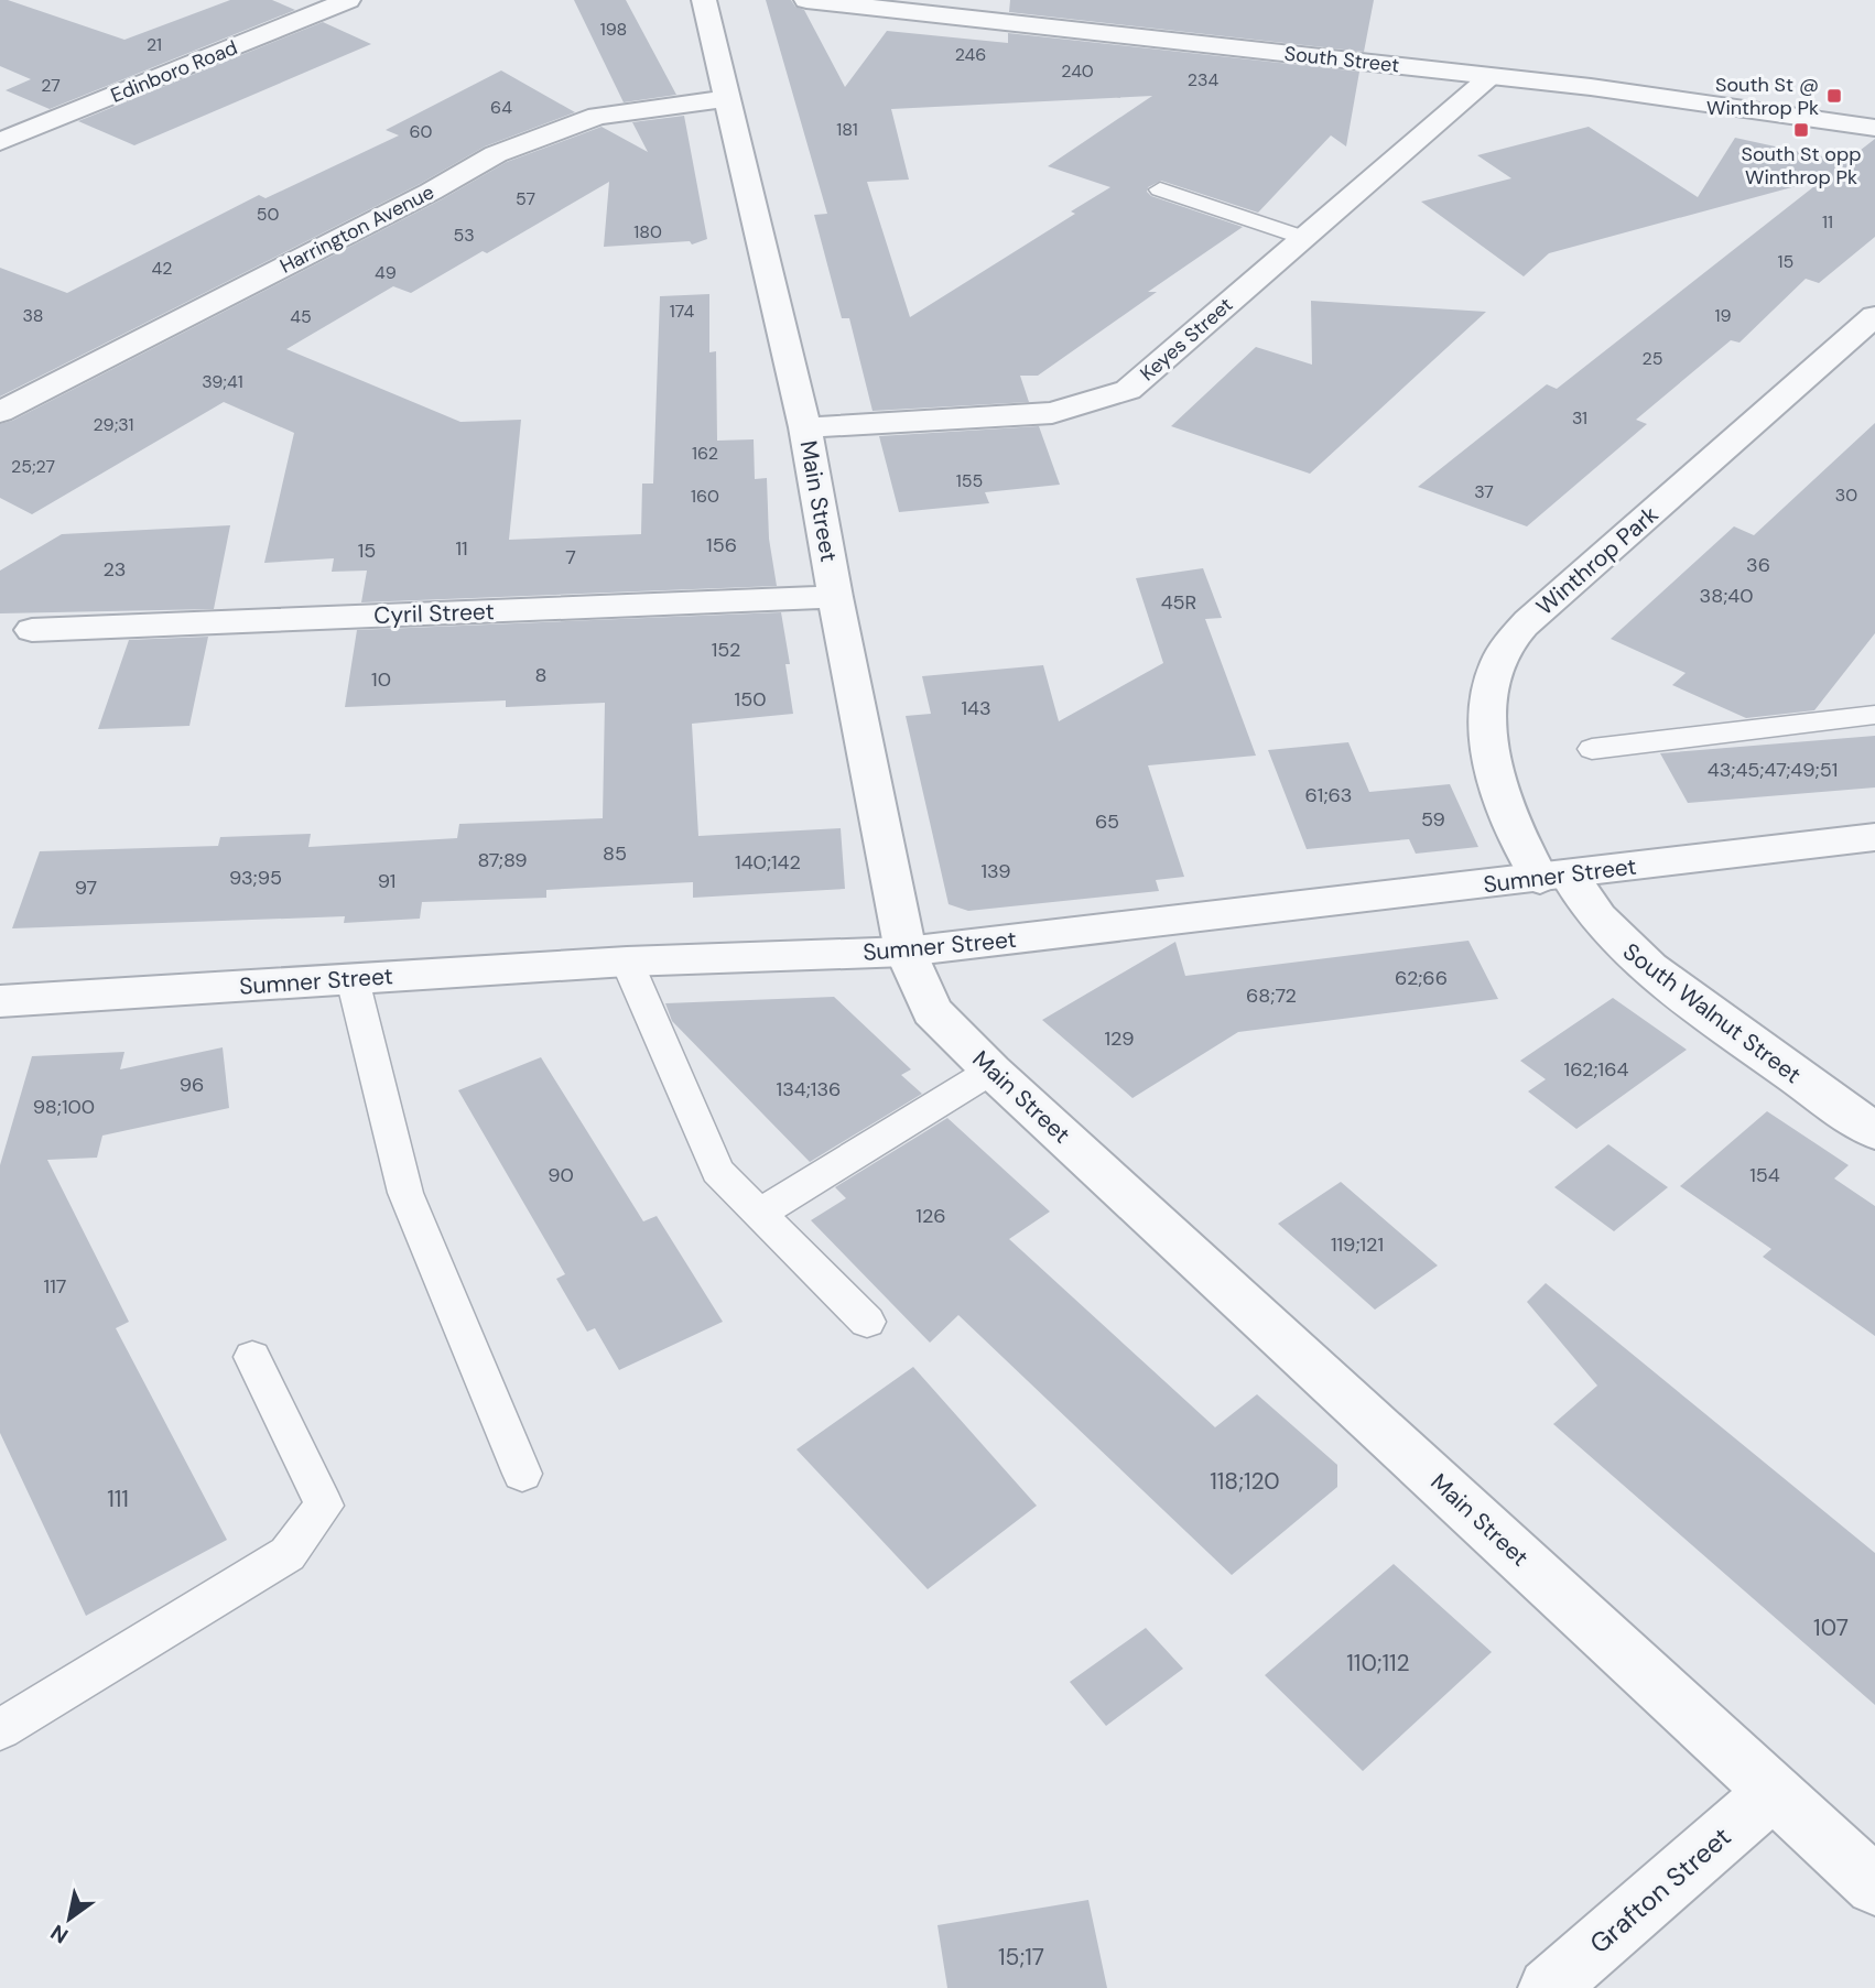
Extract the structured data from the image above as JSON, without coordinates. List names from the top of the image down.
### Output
{
  "streets": {
    "street": [
      "South Street",
      "Edinboro Road",
      "Harrington Avenue",
      "Keyes Street",
      "Main Street",
      "Winthrop Park",
      "Cyril Street",
      "Sumner Street",
      "South Walnut Street",
      "Grafton Street"
    ]
  },
  "crossings": [
    ["South Street", "Keyes Street"],
    ["Harrington Avenue", "Main Street"],
    ["Keyes Street", "Main Street"],
    ["Main Street", "Cyril Street"],
    ["Main Street", "Sumner Street"],
    ["Main Street", "Grafton Street"],
    ["Winthrop Park", "Sumner Street"],
    ["Winthrop Park", "South Walnut Street"],
    ["Sumner Street", "South Walnut Street"]
  ],
  "places": {
    "transit": ["South St @ Winthrop Pk", "South St opp Winthrop Pk"]
  },
  "house_numbers": [
    "198",
    "21",
    "246",
    "240",
    "234",
    "27",
    "64",
    "181",
    "60",
    "57",
    "50",
    "11",
    "180",
    "53",
    "15",
    "42",
    "49",
    "174",
    "38",
    "19",
    "45",
    "25",
    "39;41",
    "31",
    "29;31",
    "162",
    "25;27",
    "155",
    "37",
    "30",
    "160",
    "156",
    "11",
    "15",
    "7",
    "36",
    "23",
    "38;40",
    "45R",
    "152",
    "8",
    "10",
    "150",
    "143",
    "43;45;47;49;51",
    "61;63",
    "59",
    "65",
    "85",
    "87;89",
    "140;142",
    "139",
    "93;95",
    "91",
    "97",
    "62;66",
    "68;72",
    "129",
    "162;164",
    "96",
    "134;136",
    "98;100",
    "90",
    "154",
    "126",
    "119;121",
    "117",
    "118;120",
    "111",
    "107",
    "110;112",
    "15;17"
  ],
  "north": "bottom left"
}
